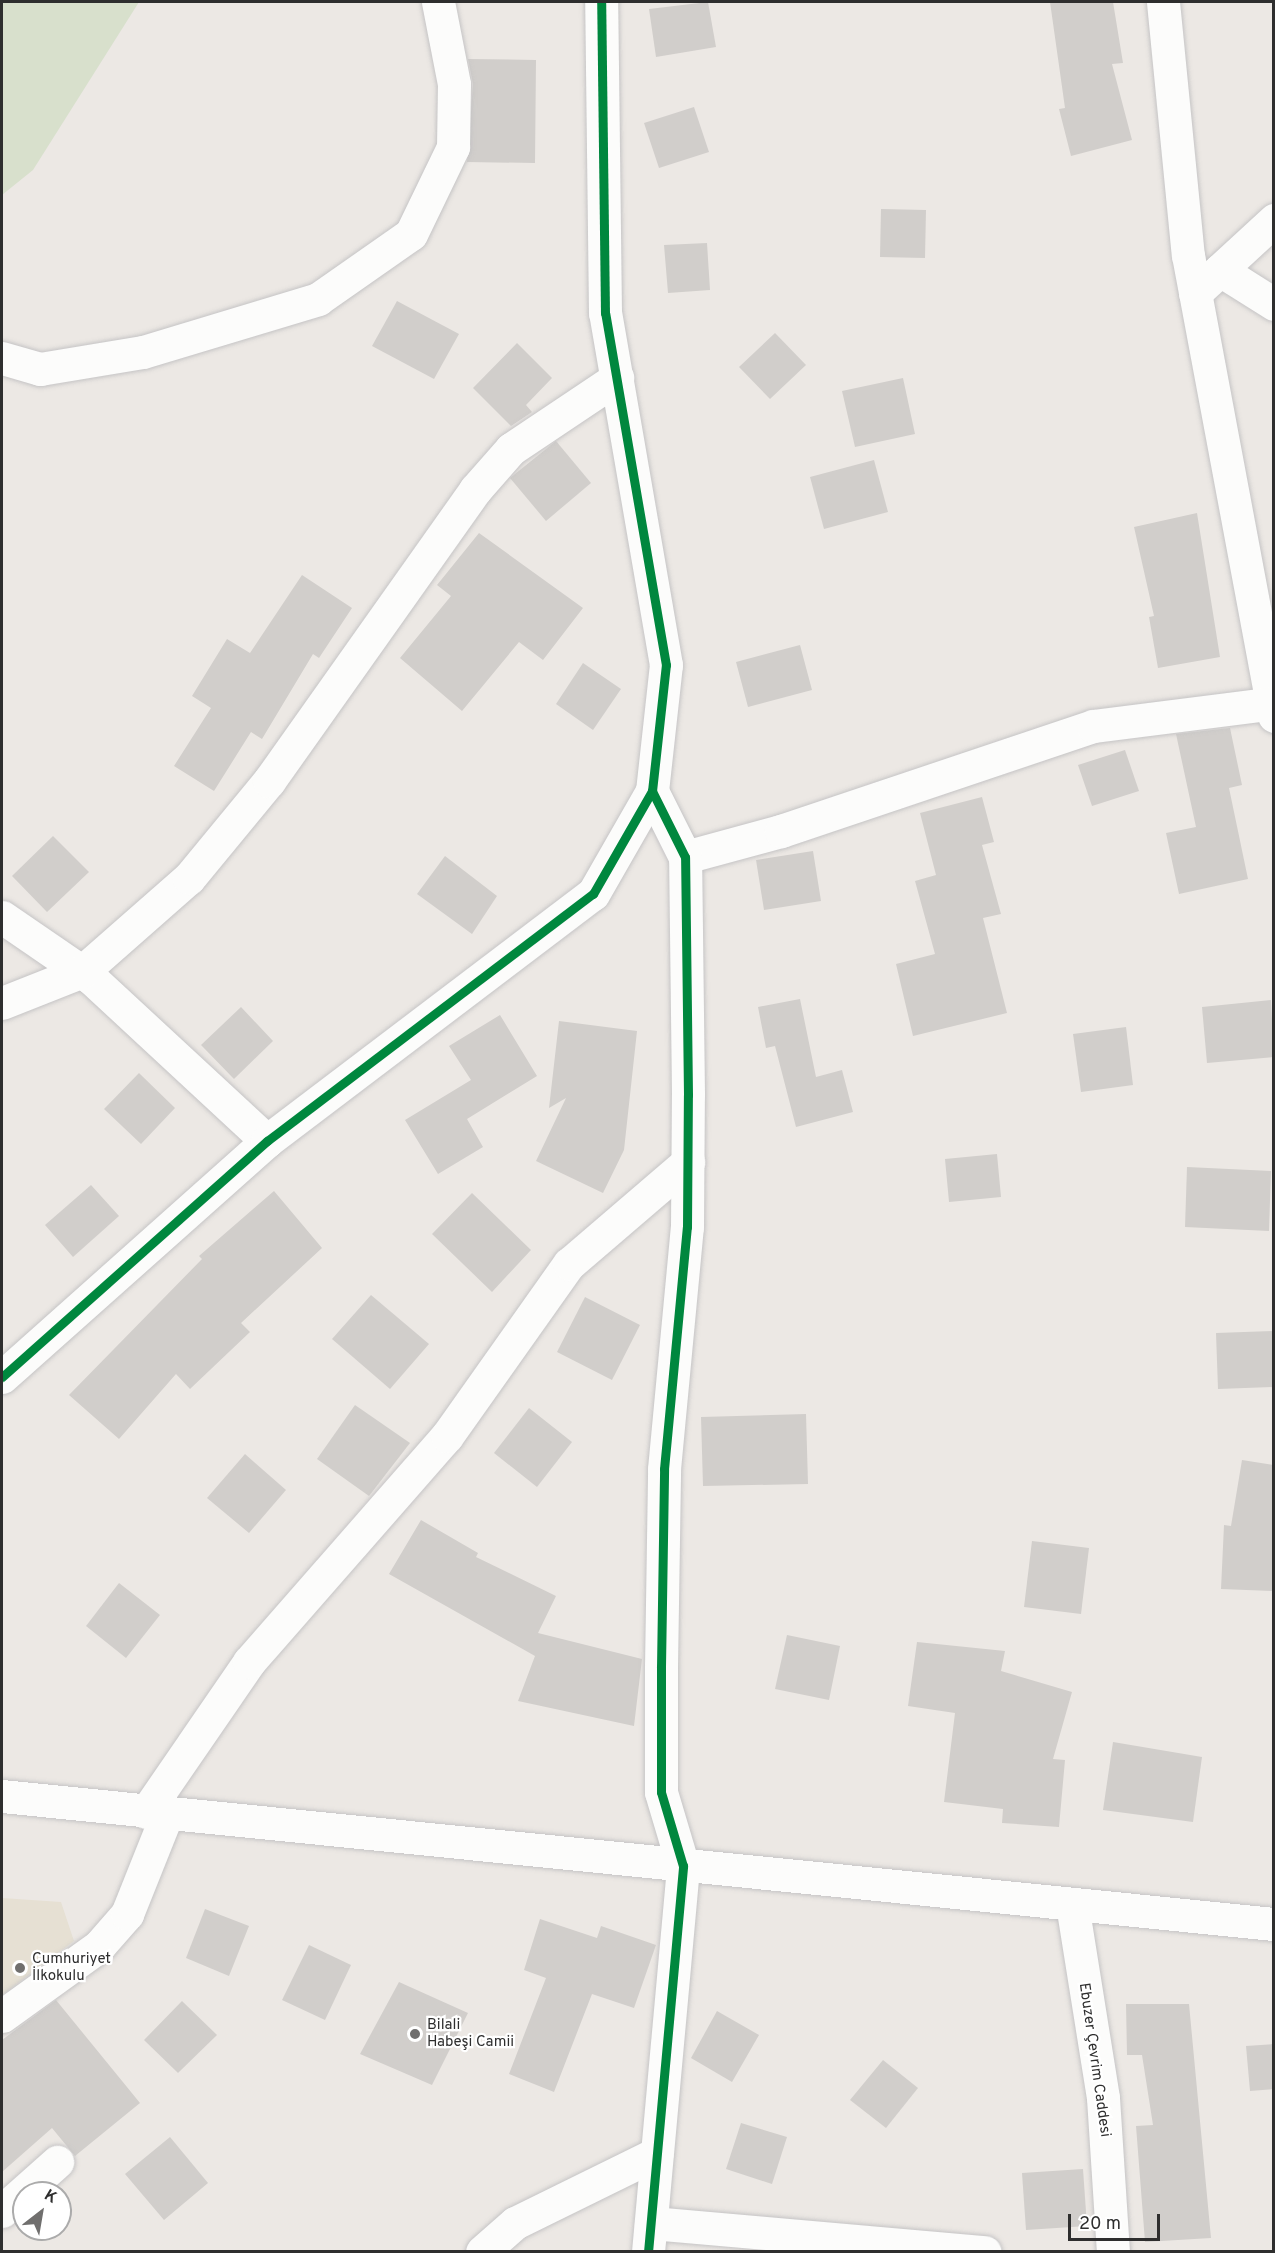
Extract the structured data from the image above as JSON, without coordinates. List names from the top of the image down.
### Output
{
  "streets": {
    "street": ["Ebuzer Çevrim Caddesi"]
  },
  "places": ["Cumhuriyet İlkokulu", "Bilali Habeşi Camii"],
  "scale_bar": "20 m",
  "north": "top right"
}
